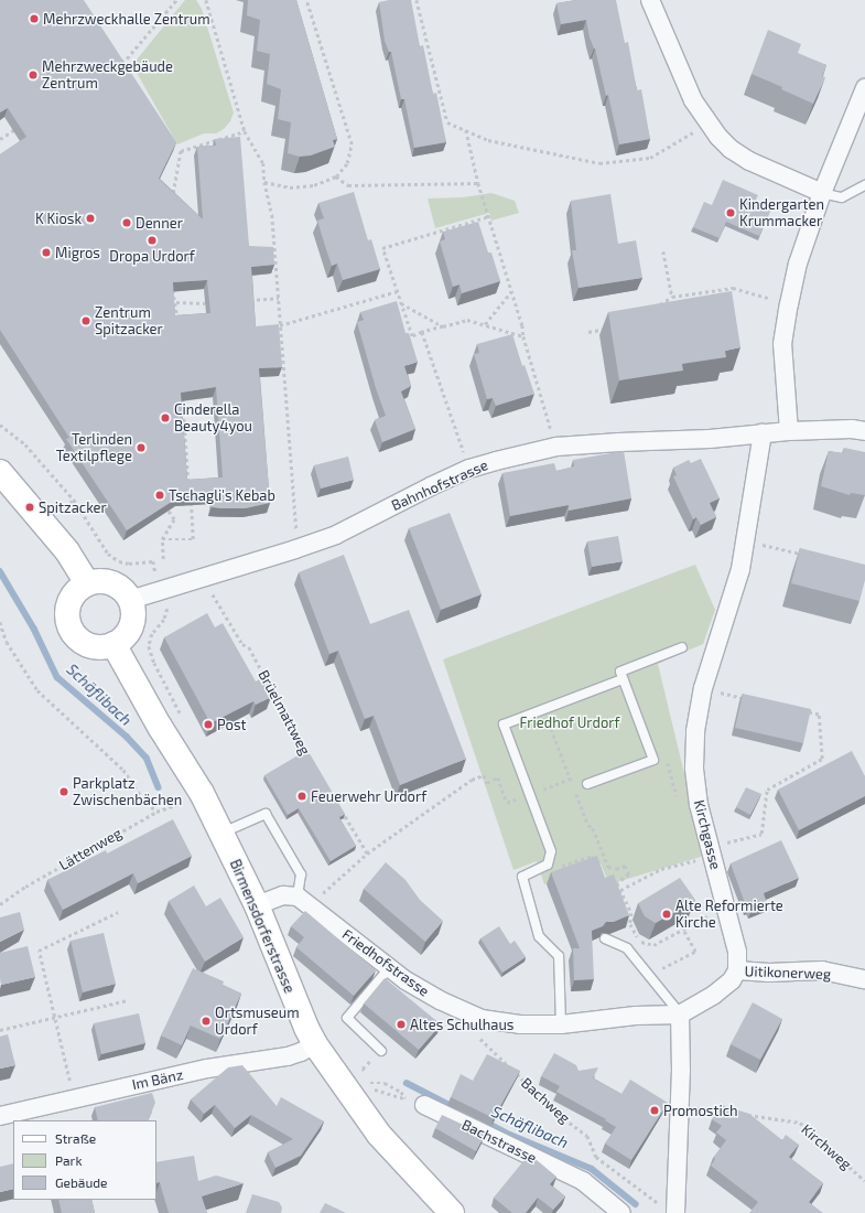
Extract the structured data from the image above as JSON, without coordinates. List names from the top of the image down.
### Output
{
  "streets": {
    "main road": ["Birmensdorferstrasse"],
    "street": [
      "Bahnhofstrasse",
      "Kirchgasse",
      "Friedhofstrasse",
      "Uitikonerweg",
      "Im Bänz",
      "Bachstrasse"
    ],
    "path": [
      "Brüelmattweg",
      "Lättenweg",
      "Bachweg",
      "Kirchweg"
    ]
  },
  "crossings": [
    ["Bahnhofstrasse", "Brüelmattweg"],
    ["Bahnhofstrasse", "Kirchgasse"],
    ["Bahnhofstrasse", "Birmensdorferstrasse"],
    ["Kirchgasse", "Uitikonerweg"],
    ["Birmensdorferstrasse", "Im Bänz"]
  ],
  "water": ["Schäflibach"],
  "parks": ["Friedhof Urdorf"],
  "places": [
    "Mehrzweckhalle Zentrum",
    "Mehrzweckgebäude Zentrum",
    "Kindergarten Krummacker",
    "K Kiosk",
    "Denner",
    "Dropa Urdorf",
    "Migros",
    "Zentrum Spitzacker",
    "Cinderella Beauty4you",
    "Terlinden Textilpflege",
    "Tschagli's Kebab",
    "Spitzacker",
    "Post",
    "Parkplatz Zwischenbächen",
    "Feuerwehr Urdorf",
    "Alte Reformierte Kirche",
    "Ortsmuseum Urdorf",
    "Altes Schulhaus",
    "Promostich"
  ],
  "legend": ["Straße", "Park", "Gebäude"]
}
